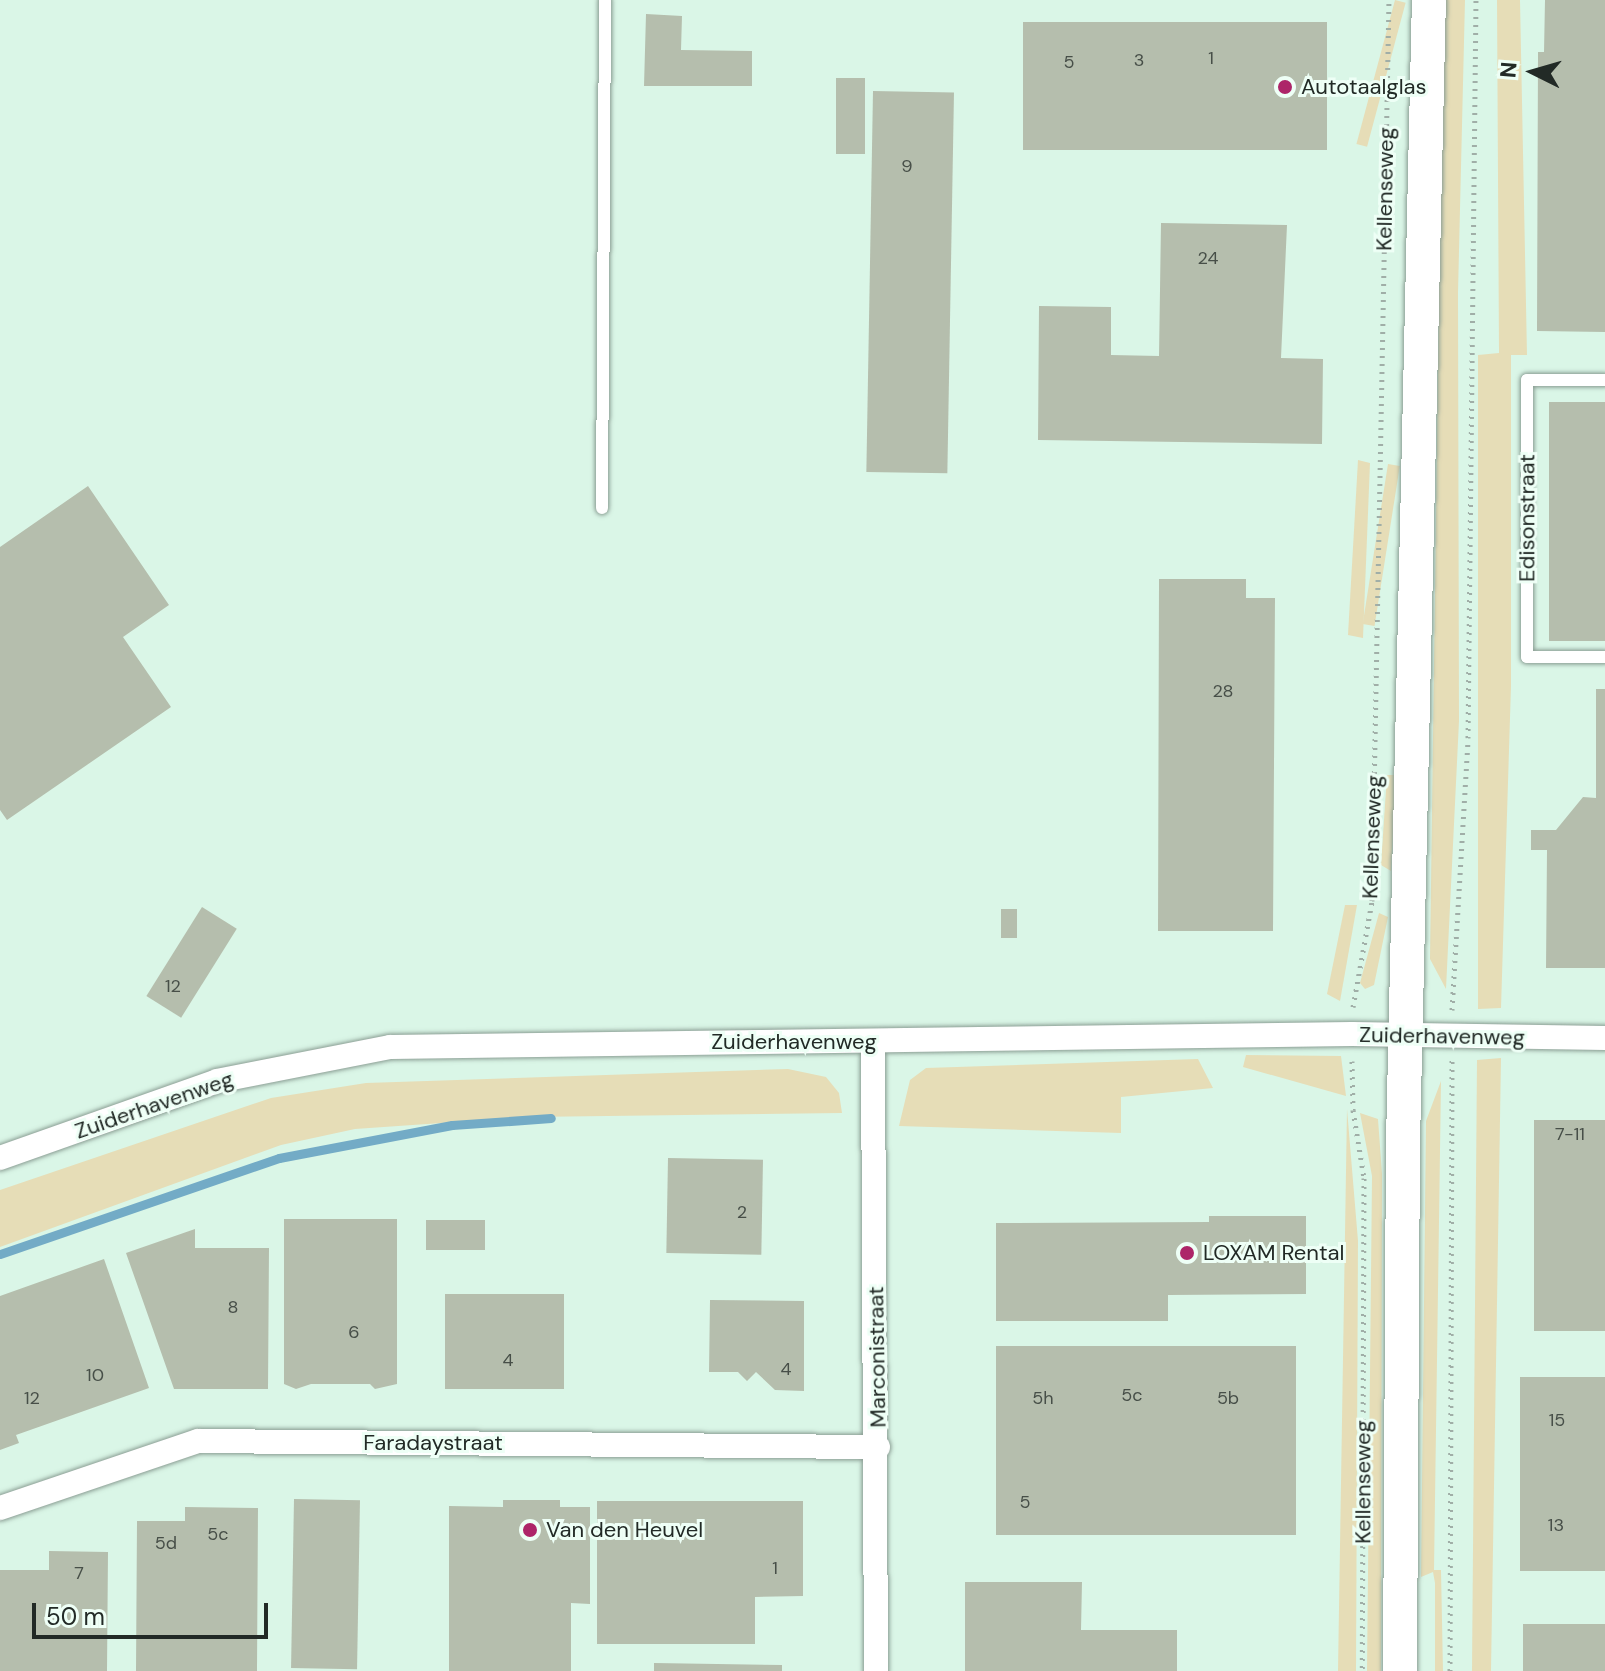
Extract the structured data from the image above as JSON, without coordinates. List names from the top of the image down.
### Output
{
  "streets": {
    "main road": ["Kellenseweg"],
    "street": ["Zuiderhavenweg", "Marconistraat", "Faradaystraat"],
    "lane": ["Edisonstraat"]
  },
  "crossings": [
    ["Kellenseweg", "Zuiderhavenweg"],
    ["Zuiderhavenweg", "Marconistraat"],
    ["Marconistraat", "Faradaystraat"]
  ],
  "places": ["Autotaalglas", "LOXAM Rental", "Van den Heuvel"],
  "house_numbers": [
    "1",
    "3",
    "5",
    "9",
    "24",
    "28",
    "12",
    "7-11",
    "2",
    "8",
    "6",
    "4",
    "4",
    "10",
    "5c",
    "12",
    "5h",
    "5b",
    "15",
    "5",
    "13",
    "5c",
    "5d",
    "1",
    "7"
  ],
  "scale_bar": "50 m",
  "north": "left"
}
